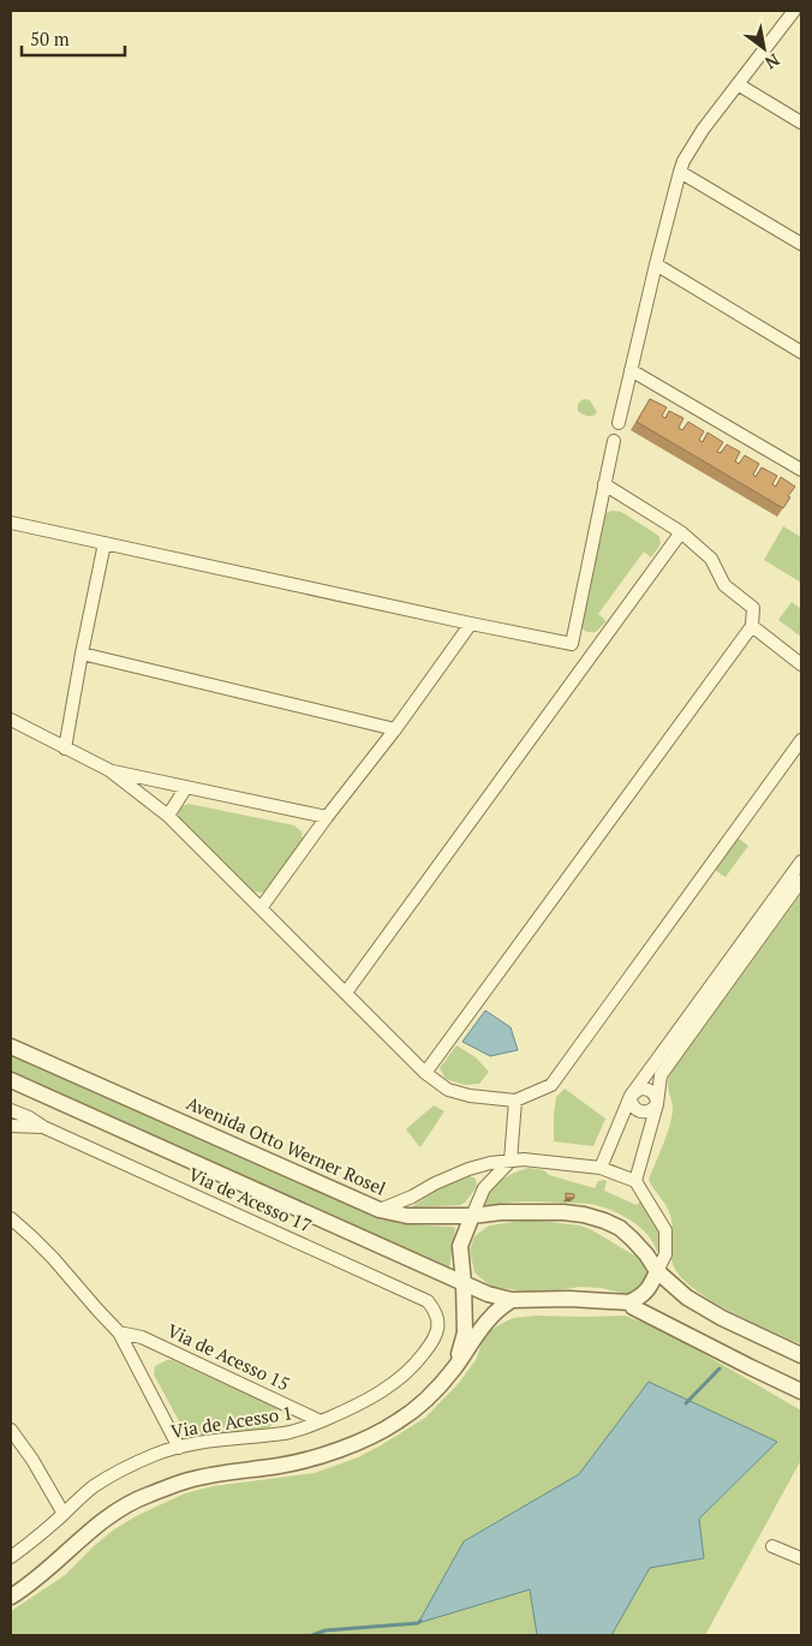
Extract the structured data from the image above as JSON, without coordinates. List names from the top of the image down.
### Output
{
  "streets": {
    "street": [
      "Avenida Otto Werner Rosel",
      "Via de Acesso 17",
      "Via de Acesso 15",
      "Via de Acesso 1"
    ]
  },
  "crossings": [
    ["Via de Acesso 17", "Via de Acesso 1"],
    ["Via de Acesso 15", "Via de Acesso 1"]
  ],
  "scale_bar": "50 m",
  "north": "bottom right"
}
